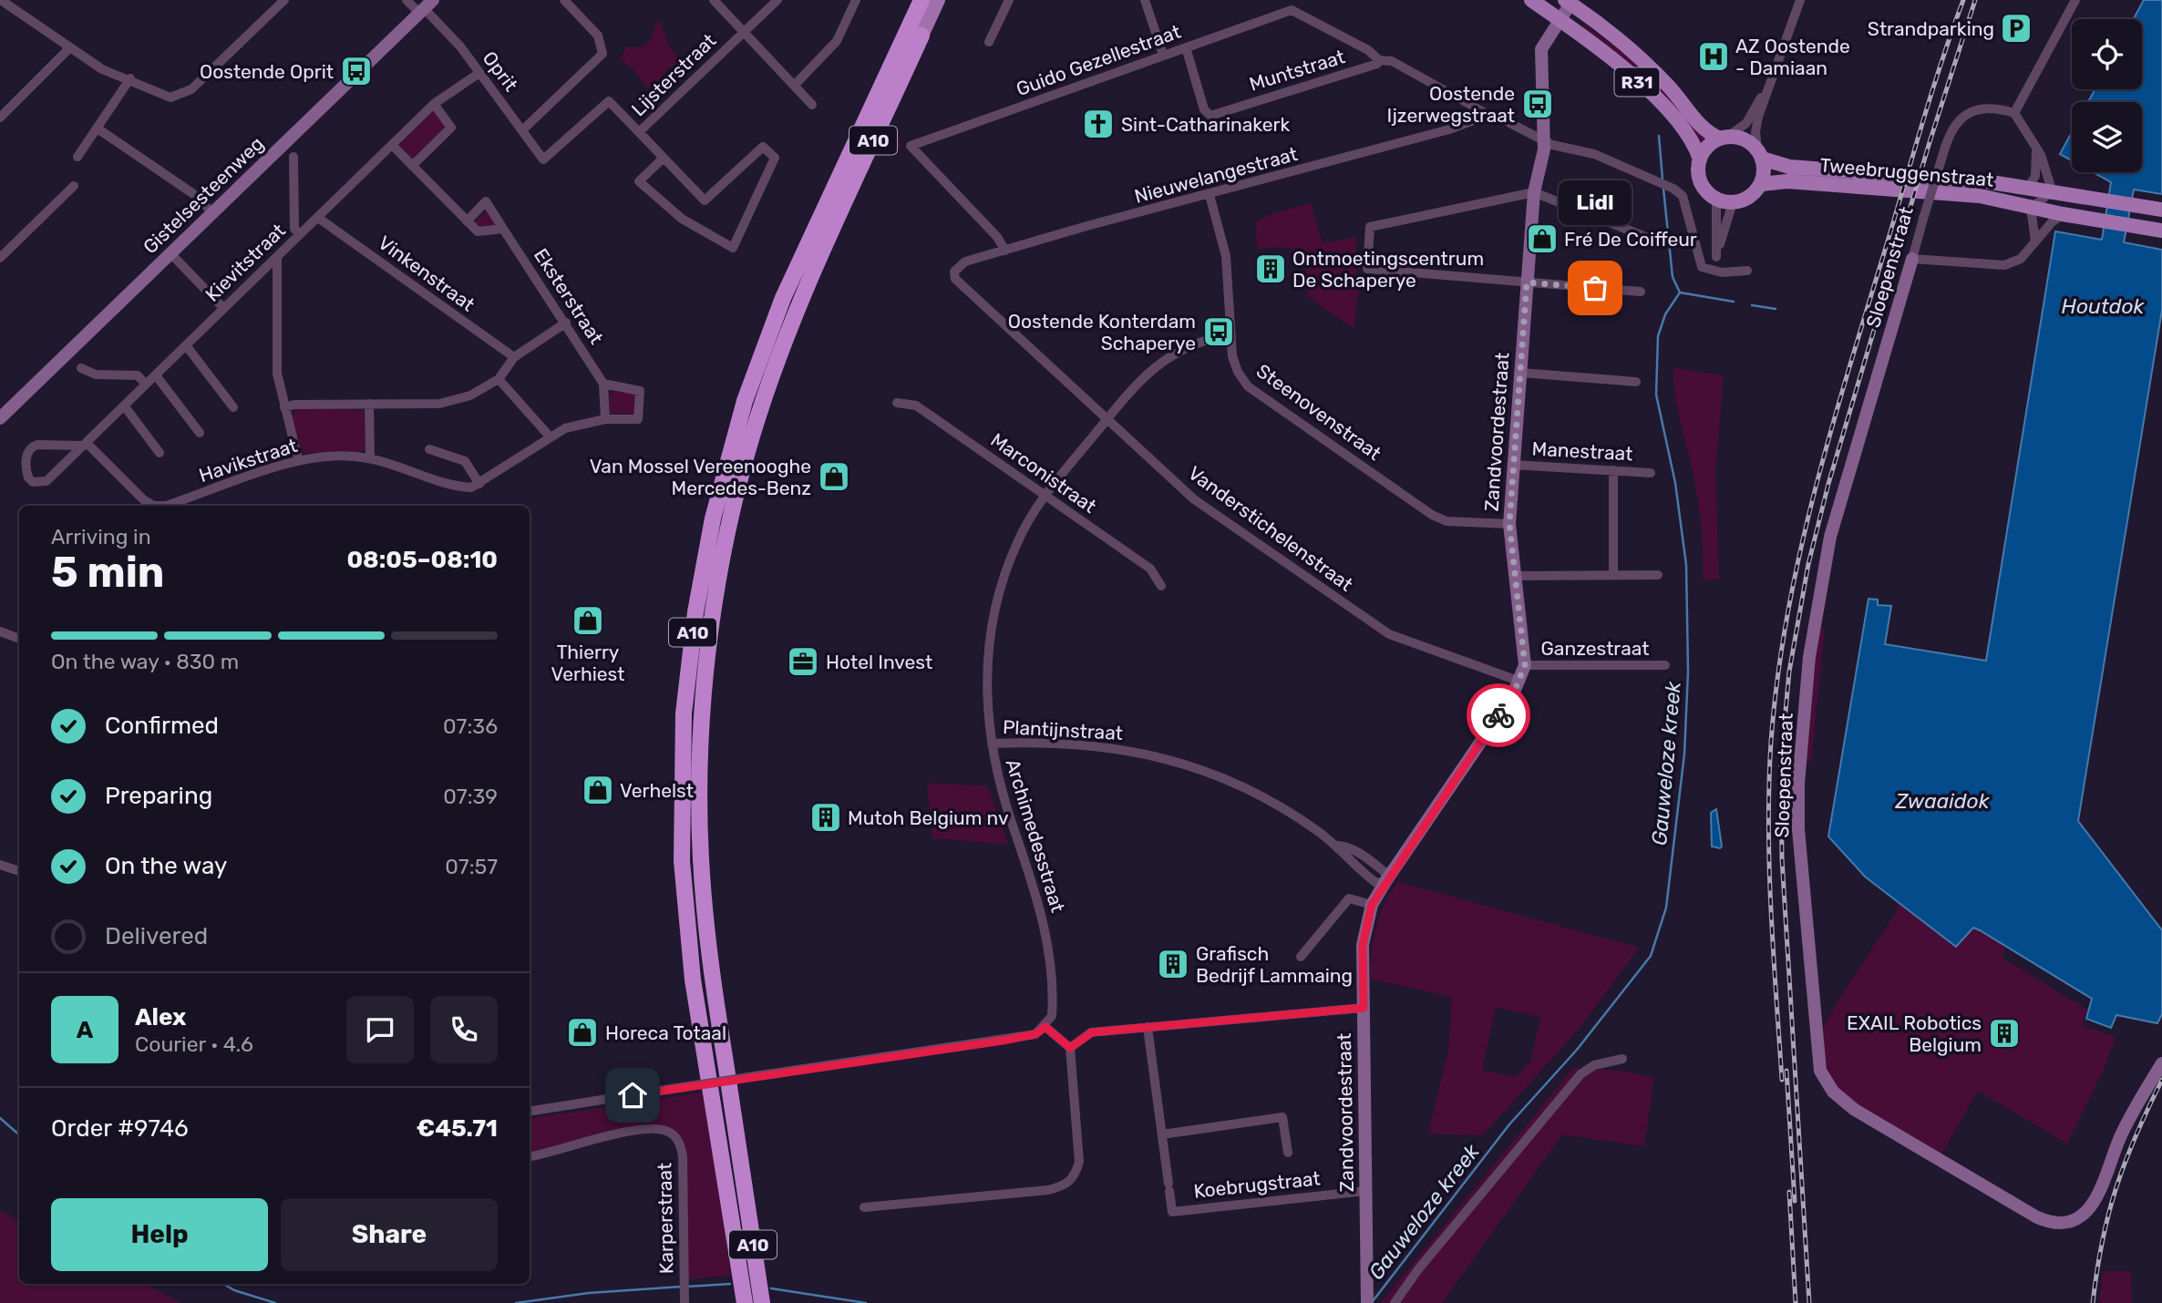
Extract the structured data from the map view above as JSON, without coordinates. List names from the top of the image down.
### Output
{
  "streets": {
    "highway": ["A10"],
    "main road": [
      "R31",
      "Tweebruggenstraat",
      "Gistelsesteenweg",
      "Sloepenstraat",
      "Zandvoordestraat"
    ],
    "street": [
      "Guido Gezellestraat",
      "Muntstraat",
      "Oprit",
      "Lijsterstraat",
      "Nieuwelangestraat",
      "Kievitstraat",
      "Vinkenstraat",
      "Eksterstraat",
      "Steenovenstraat",
      "Manestraat",
      "Havikstraat",
      "Marconistraat",
      "Vanderstichelenstraat",
      "Ganzestraat",
      "Plantijnstraat",
      "Archimedesstraat",
      "Koebrugstraat",
      "Karperstraat"
    ]
  },
  "crossings": [
    ["Guido Gezellestraat", "Muntstraat"],
    ["Guido Gezellestraat", "Nieuwelangestraat"],
    ["Oprit", "Lijsterstraat"],
    ["Oprit", "Gistelsesteenweg"],
    ["Oprit", "Kievitstraat"],
    ["R31", "Tweebruggenstraat"],
    ["R31", "Zandvoordestraat"],
    ["Nieuwelangestraat", "Steenovenstraat"],
    ["Nieuwelangestraat", "Vanderstichelenstraat"],
    ["Kievitstraat", "Vinkenstraat"],
    ["Kievitstraat", "Havikstraat"],
    ["Steenovenstraat", "Zandvoordestraat"],
    ["Steenovenstraat", "Archimedesstraat"],
    ["Zandvoordestraat", "Manestraat"],
    ["Zandvoordestraat", "Vanderstichelenstraat"],
    ["Zandvoordestraat", "Ganzestraat"],
    ["Zandvoordestraat", "Plantijnstraat"],
    ["Zandvoordestraat", "Koebrugstraat"],
    ["Marconistraat", "Archimedesstraat"],
    ["Vanderstichelenstraat", "Archimedesstraat"],
    ["Plantijnstraat", "Archimedesstraat"]
  ],
  "water": ["Houtdok", "Gauweloze kreek", "Zwaaidok"],
  "places": {
    "parking": ["Strandparking"],
    "hospital": ["AZ Oostende - Damiaan"],
    "bus stop": ["Oostende Oprit", "Oostende Ijzerwegstraat", "Oostende Konterdam Schaperye"],
    "church": ["Sint-Catharinakerk"],
    "shop": [
      "Fré De Coiffeur",
      "Van Mossel Vereenooghe Mercedes-Benz",
      "Thierry Verhiest",
      "Verhelst",
      "Horeca Totaal"
    ],
    "building": [
      "Ontmoetingscentrum De Schaperye",
      "Mutoh Belgium nv",
      "Grafisch Bedrijf Lammaing",
      "EXAIL Robotics Belgium"
    ],
    "other": ["Lidl"],
    "office": ["Hotel Invest"]
  },
  "page": {
    "bubble": "Lidl",
    "heading": ["5 min", "Arriving in", "08:05–08:10"],
    "panel": [
      "Alex",
      "Courier · 4.6",
      "Order #9746",
      "€45.71"
    ],
    "bar": "On the way · 830 m",
    "list": [
      ["Confirmed", "07:36"],
      ["Preparing", "07:39"],
      ["On the way", "07:57"],
      "Delivered"
    ],
    "round": "A",
    "buttons": ["Help", "Share"]
  }
}
